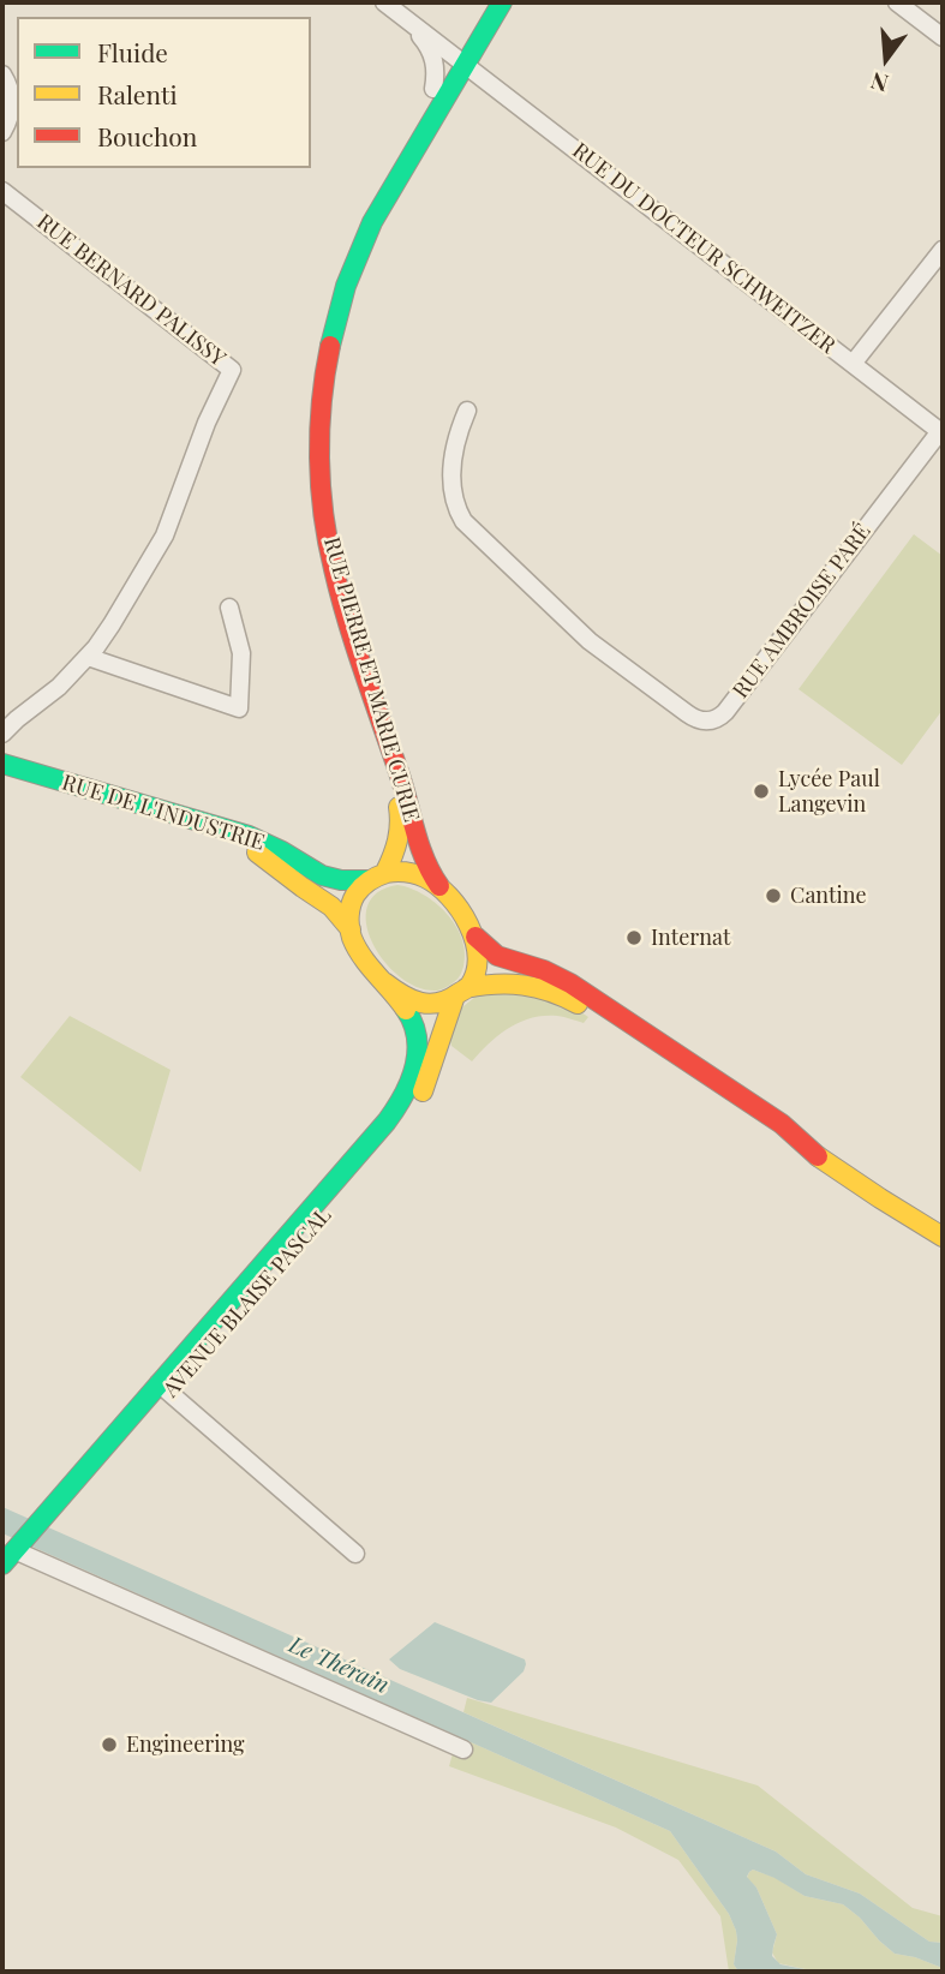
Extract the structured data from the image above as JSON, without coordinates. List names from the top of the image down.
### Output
{
  "streets": {
    "main road": ["RUE PIERRE ET MARIE CURIE", "RUE DE L'INDUSTRIE", "AVENUE BLAISE PASCAL"],
    "street": ["RUE DU DOCTEUR SCHWEITZER", "RUE BERNARD PALISSY", "RUE AMBROISE PARÉ"]
  },
  "crossings": [
    ["RUE DU DOCTEUR SCHWEITZER", "RUE AMBROISE PARÉ"],
    ["RUE DU DOCTEUR SCHWEITZER", "RUE PIERRE ET MARIE CURIE"],
    ["RUE PIERRE ET MARIE CURIE", "RUE DE L'INDUSTRIE"],
    ["RUE PIERRE ET MARIE CURIE", "AVENUE BLAISE PASCAL"],
    ["RUE DE L'INDUSTRIE", "AVENUE BLAISE PASCAL"]
  ],
  "water": ["Le Thérain"],
  "places": [
    "Lycée Paul Langevin",
    "Cantine",
    "Internat",
    "Engineering"
  ],
  "legend": ["Fluide", "Ralenti", "Bouchon"],
  "north": "bottom"
}
